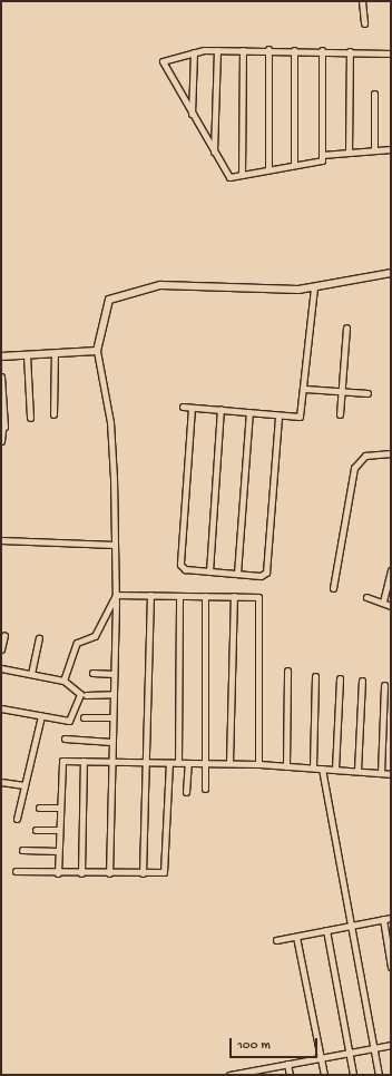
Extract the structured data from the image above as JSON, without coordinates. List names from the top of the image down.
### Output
{
  "scale_bar": "100 m"
}
